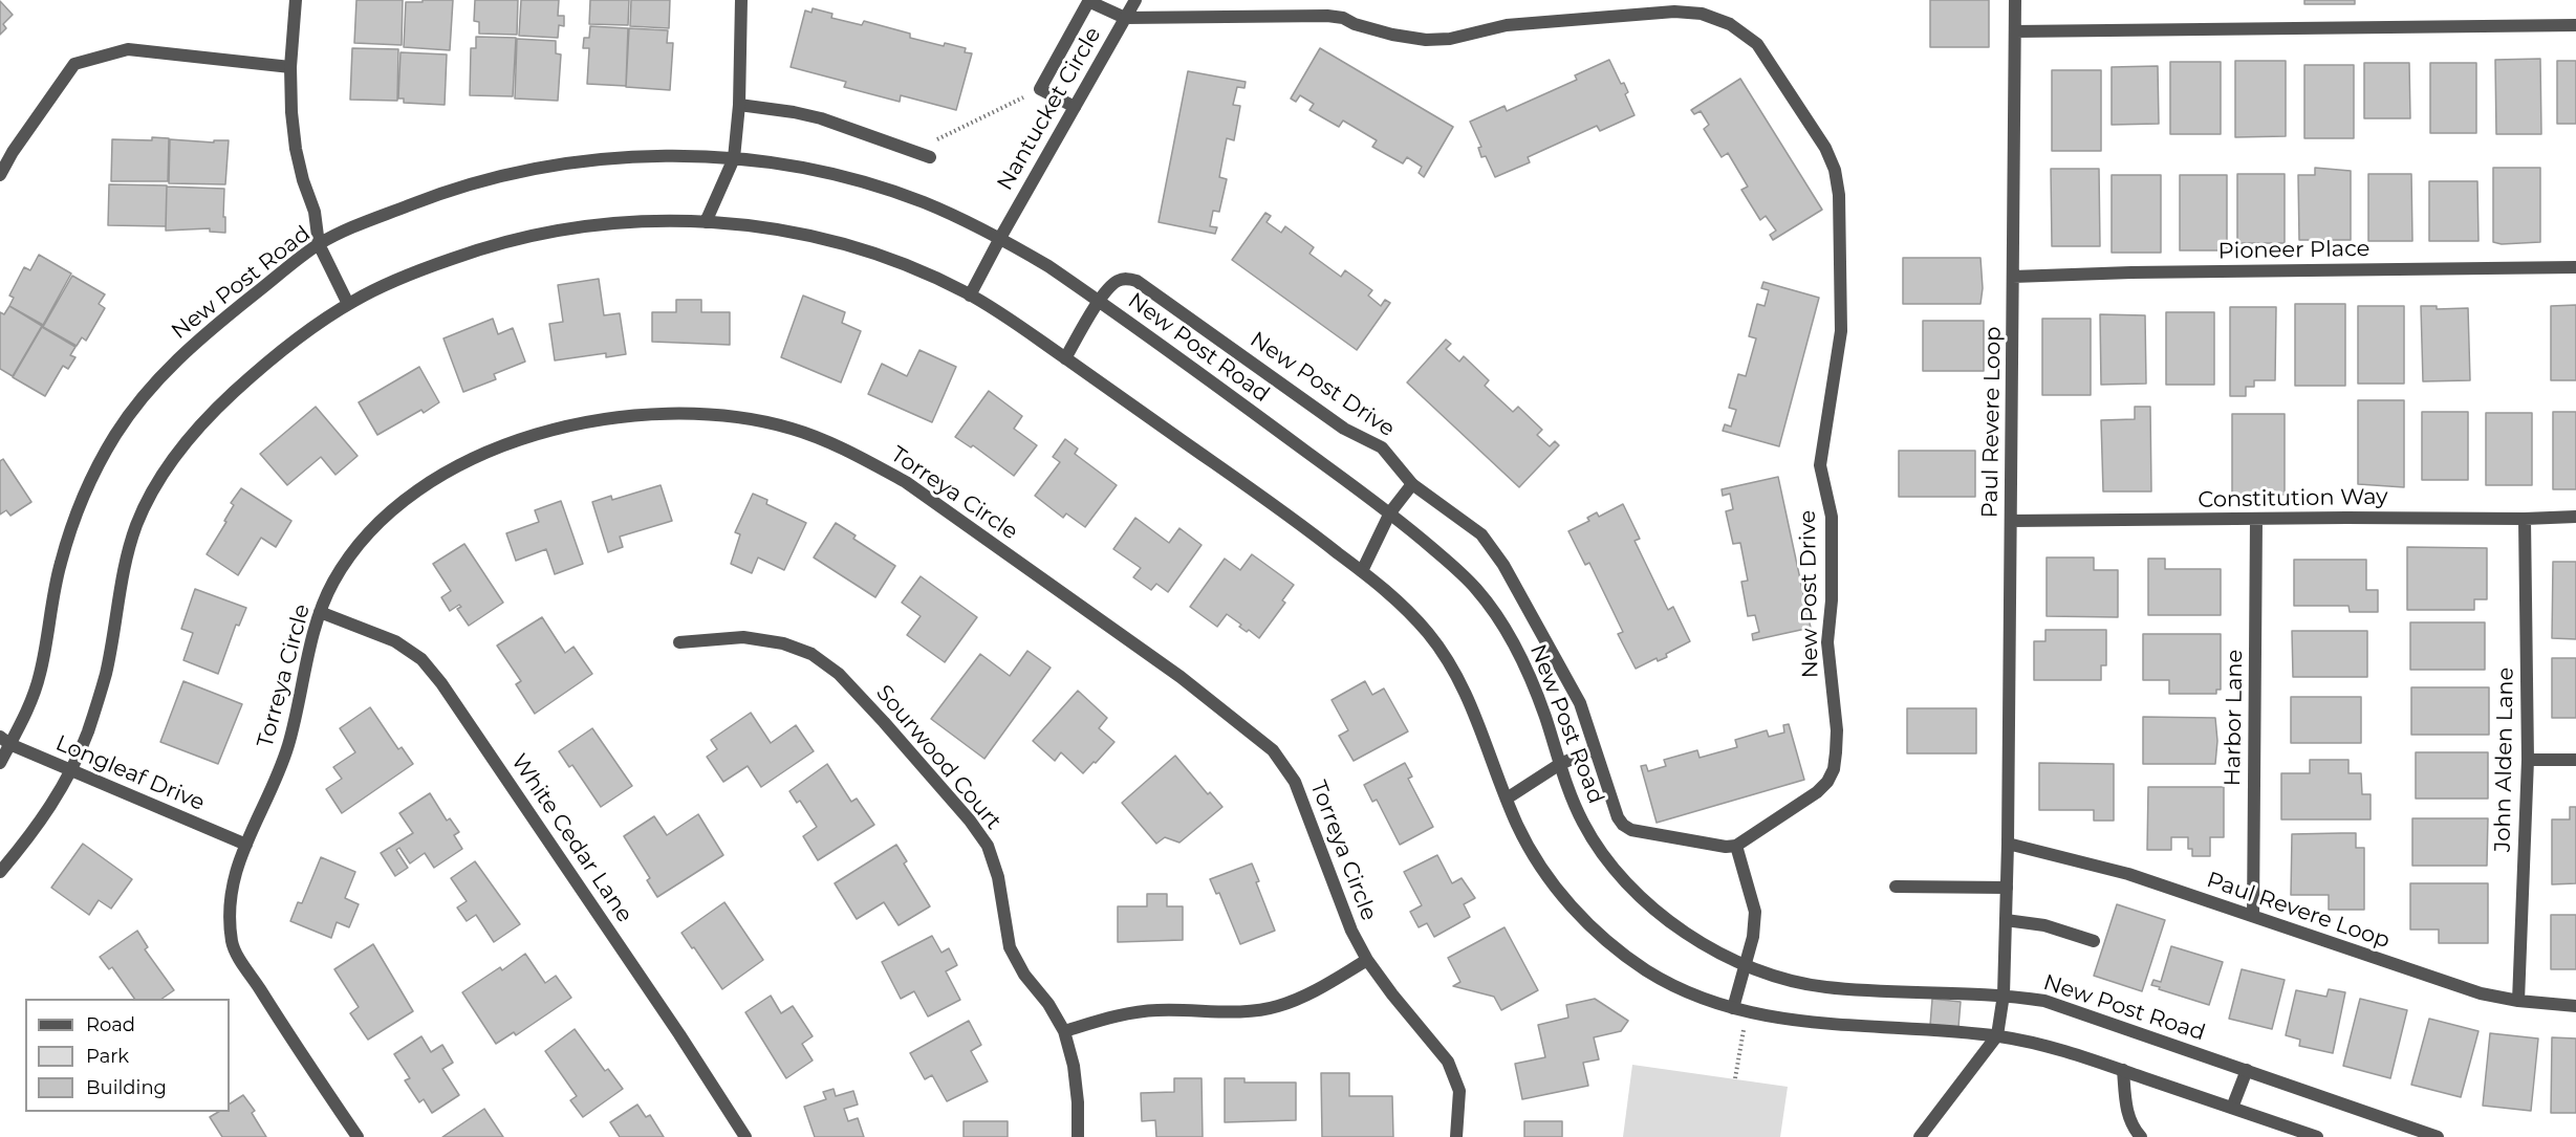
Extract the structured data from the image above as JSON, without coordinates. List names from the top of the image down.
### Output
{
  "streets": {
    "street": [
      "Nantucket Circle",
      "Pioneer Place",
      "New Post Road",
      "New Post Drive",
      "Paul Revere Loop",
      "Torreya Circle",
      "Constitution Way",
      "Harbor Lane",
      "Sourwood Court",
      "John Alden Lane",
      "Longleaf Drive",
      "White Cedar Lane"
    ]
  },
  "crossings": [
    ["Nantucket Circle", "New Post Road"],
    ["Nantucket Circle", "New Post Drive"],
    ["Pioneer Place", "Paul Revere Loop"],
    ["New Post Road", "New Post Drive"],
    ["New Post Road", "Paul Revere Loop"],
    ["New Post Road", "Longleaf Drive"],
    ["Paul Revere Loop", "Constitution Way"],
    ["Paul Revere Loop", "Harbor Lane"],
    ["Paul Revere Loop", "John Alden Lane"],
    ["Torreya Circle", "Longleaf Drive"],
    ["Torreya Circle", "White Cedar Lane"],
    ["Constitution Way", "Harbor Lane"],
    ["Constitution Way", "John Alden Lane"]
  ],
  "legend": ["Road", "Park", "Building"]
}
